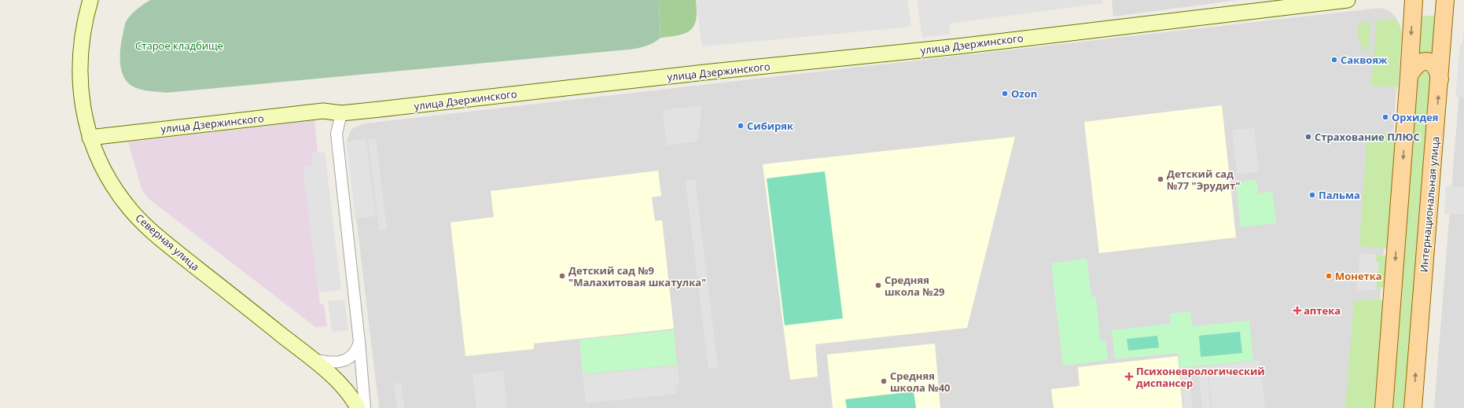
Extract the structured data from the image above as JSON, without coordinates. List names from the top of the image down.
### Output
{
  "streets": {
    "main road": ["Интернациональная улица"],
    "street": ["улица Дзержинского", "Северная улица"]
  },
  "crossings": [
    ["улица Дзержинского", "Северная улица"]
  ],
  "parks": ["Старое кладбище"],
  "places": {
    "other": [
      "Саквояж",
      "Ozon",
      "Орхидея",
      "Сибиряк",
      "Страхование ПЛЮС",
      "Детский сад №77 \"Эрудит\"",
      "Пальма",
      "Детский сад №9 \"Малахитовая шкатулка\"",
      "Монетка",
      "Средняя школа №29",
      "Средняя школа №40"
    ],
    "health": ["аптека", "Психоневрологический диспансер"]
  }
}
